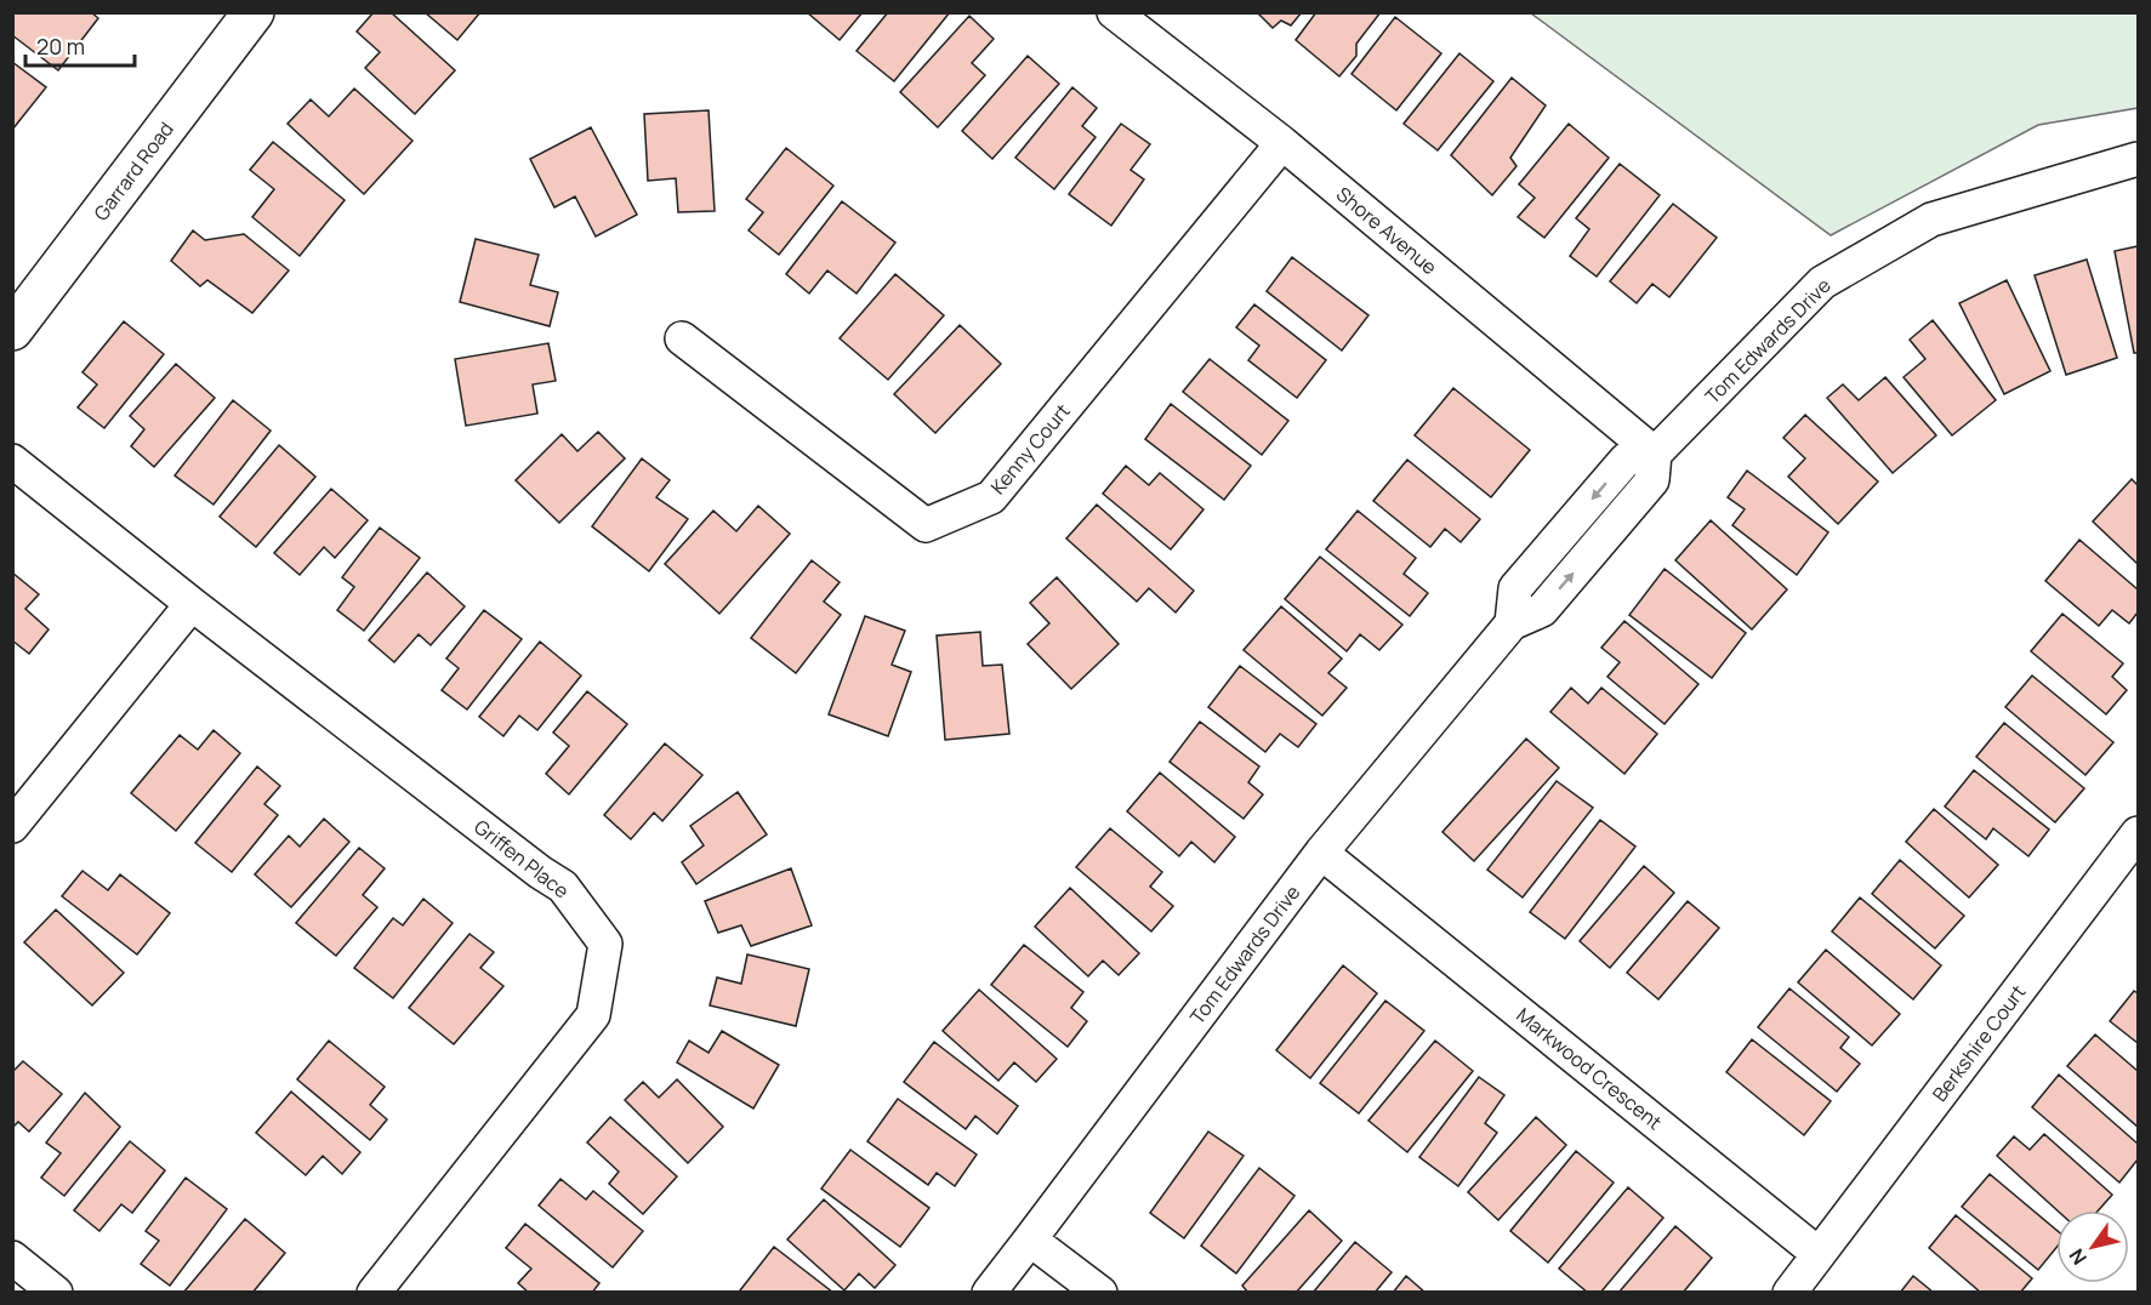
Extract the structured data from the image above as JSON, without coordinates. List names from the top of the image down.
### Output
{
  "streets": {
    "street": [
      "Garrard Road",
      "Shore Avenue",
      "Tom Edwards Drive",
      "Kenny Court",
      "Griffen Place",
      "Berkshire Court",
      "Markwood Crescent"
    ]
  },
  "crossings": [
    ["Shore Avenue", "Tom Edwards Drive"],
    ["Shore Avenue", "Kenny Court"],
    ["Tom Edwards Drive", "Markwood Crescent"],
    ["Berkshire Court", "Markwood Crescent"]
  ],
  "scale_bar": "20 m",
  "north": "bottom left"
}
